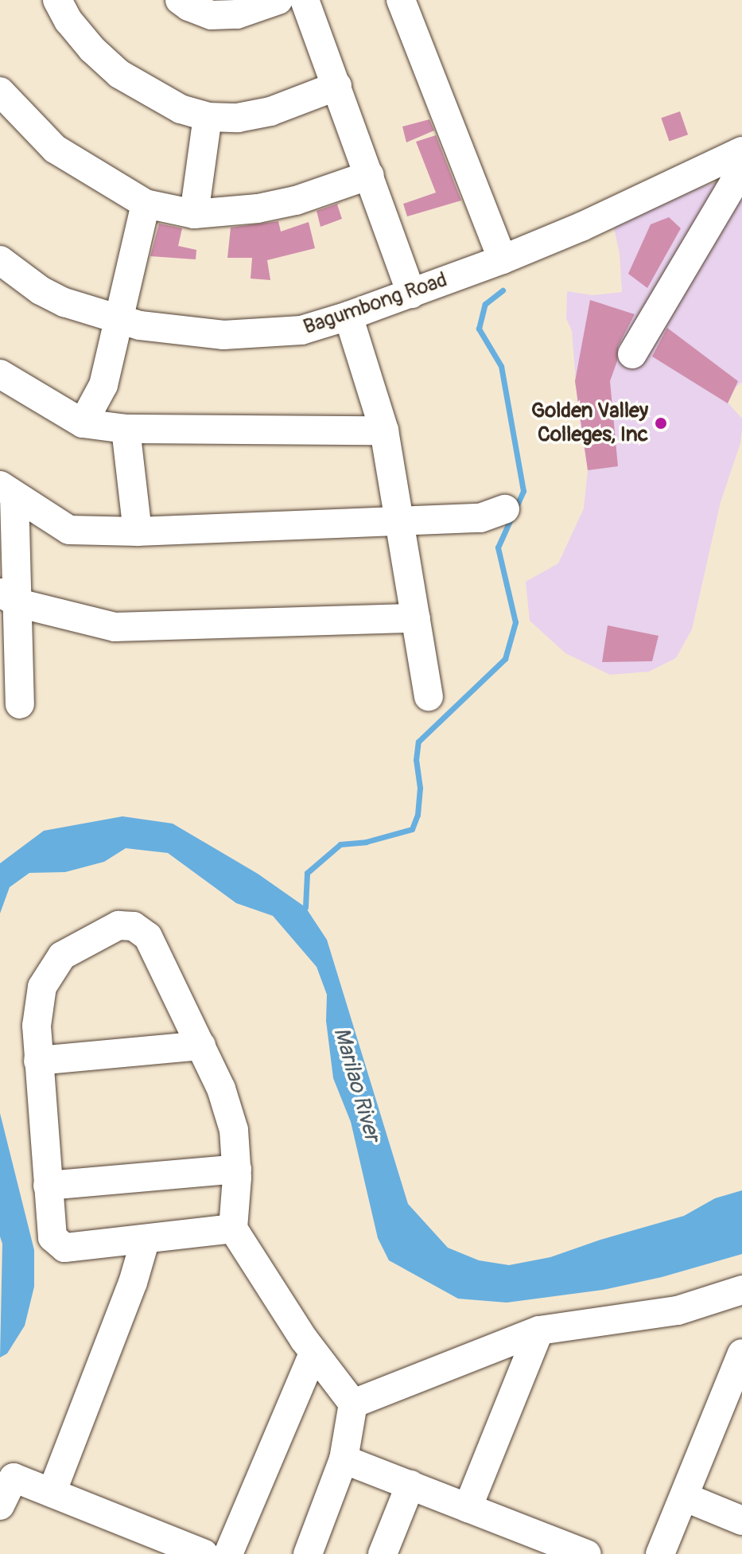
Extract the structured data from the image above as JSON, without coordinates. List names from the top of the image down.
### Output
{
  "streets": {
    "street": ["Bagumbong Road"]
  },
  "water": ["Marilao River"],
  "places": ["Golden Valley Colleges, Inc"]
}
